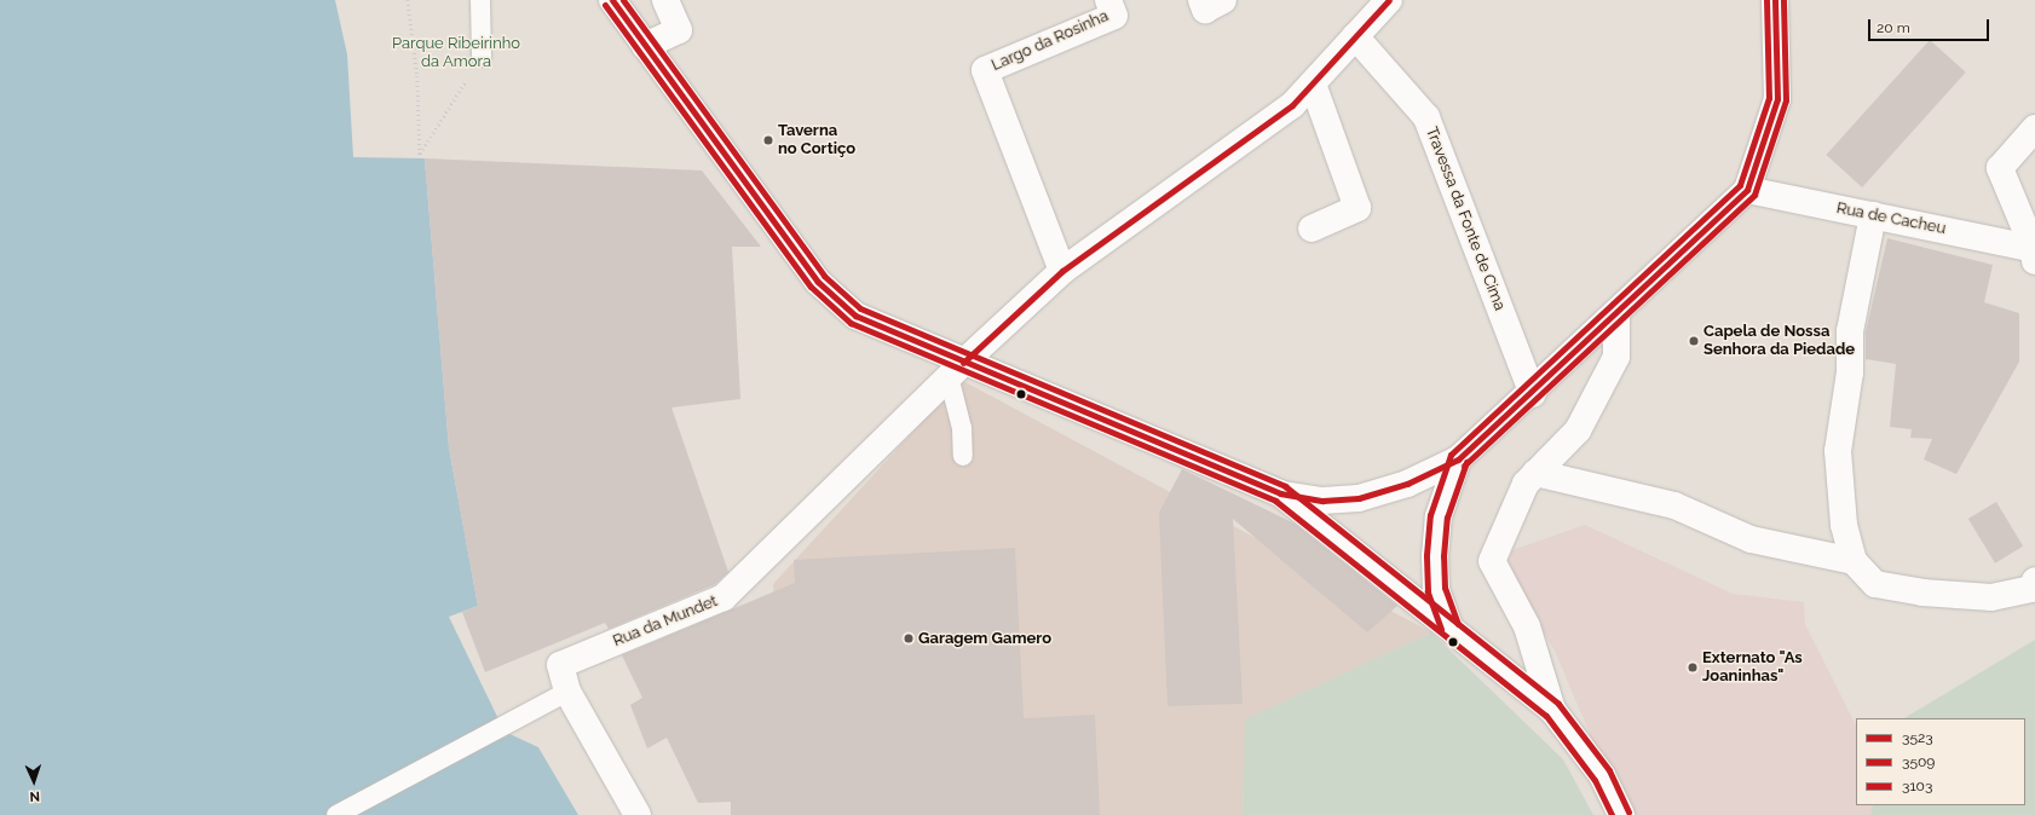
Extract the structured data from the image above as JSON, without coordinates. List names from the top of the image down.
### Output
{
  "streets": {
    "street": [
      "Largo da Rosinha",
      "Travessa da Fonte de Cima",
      "Rua de Cacheu",
      "Rua da Mundet"
    ]
  },
  "parks": ["Parque Ribeirinho da Amora"],
  "places": [
    "Taverna no Cortiço",
    "Capela de Nossa Senhora da Piedade",
    "Garagem Gamero",
    "Externato \"As Joaninhas\""
  ],
  "lines": ["transit line 3523", "transit line 3509", "transit line 3103"],
  "legend": ["3523", "3509", "3103"],
  "scale_bar": "20 m",
  "north": "bottom"
}
